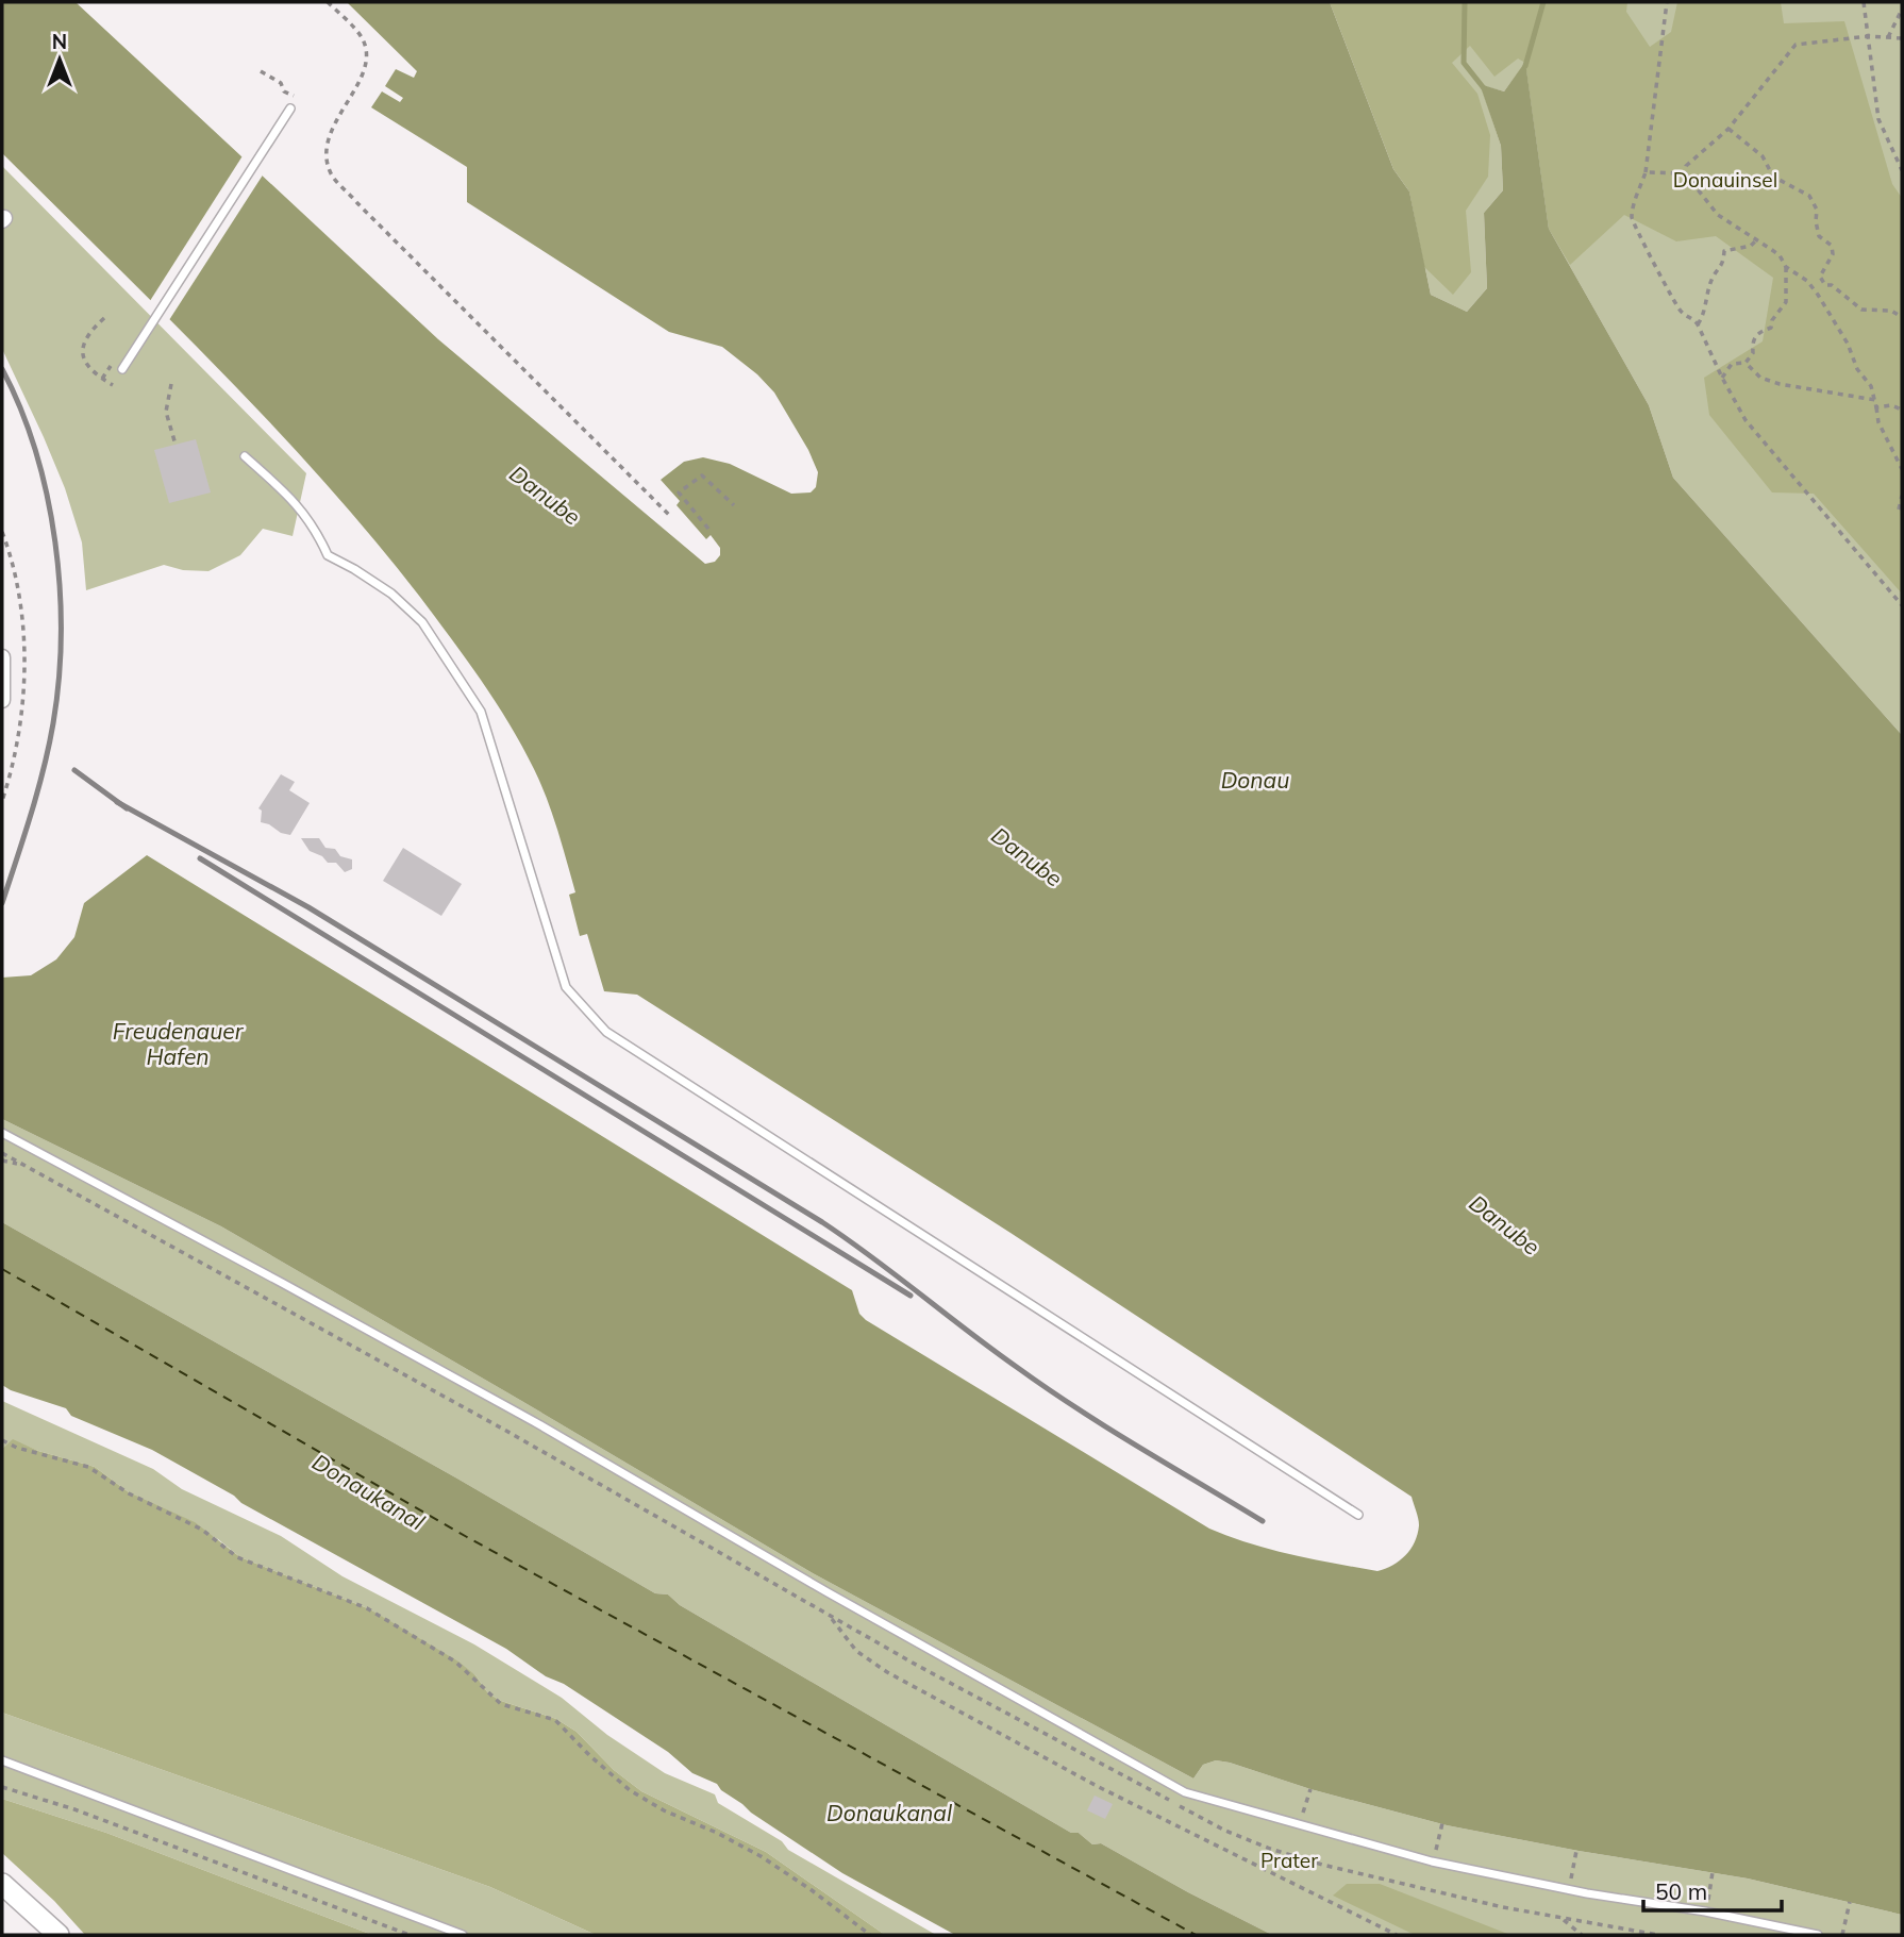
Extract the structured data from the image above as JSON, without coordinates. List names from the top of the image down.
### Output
{
  "water": [
    "Danube",
    "Donau",
    "Freudenauer Hafen",
    "Donaukanal"
  ],
  "parks": ["Donauinsel", "Prater"],
  "scale_bar": "50 m",
  "north": "top"
}
